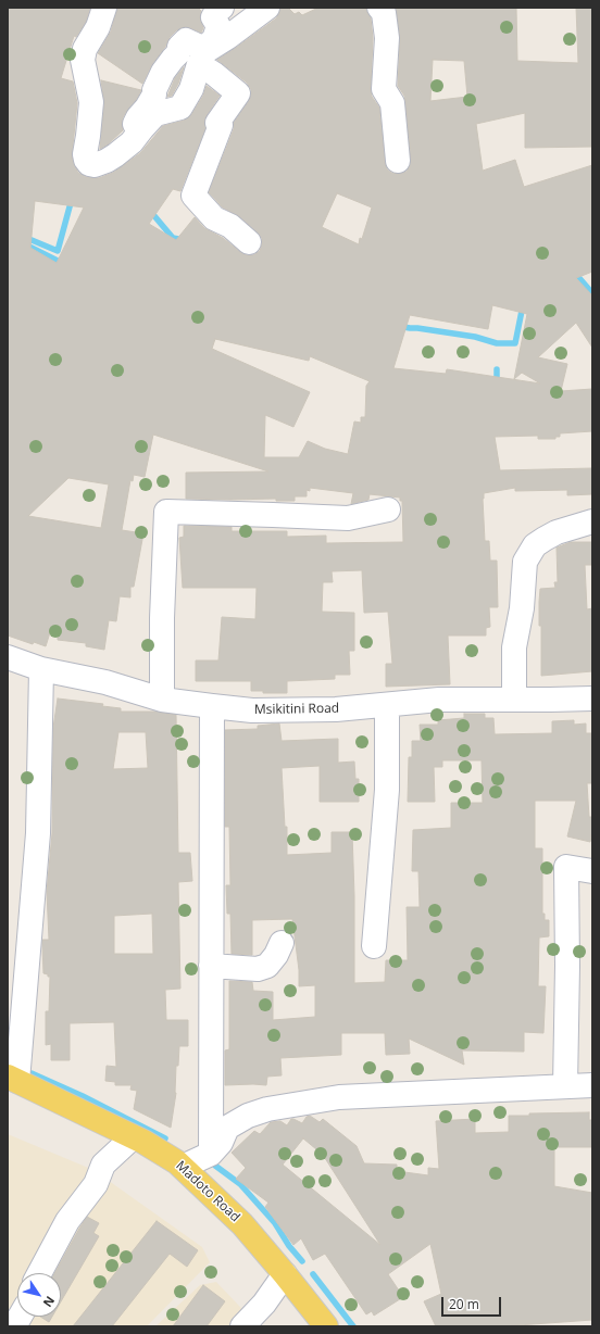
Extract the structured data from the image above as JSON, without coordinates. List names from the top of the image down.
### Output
{
  "streets": {
    "main road": ["Madoto Road"],
    "street": ["Msikitini Road"]
  },
  "scale_bar": "20 m",
  "north": "bottom right"
}
